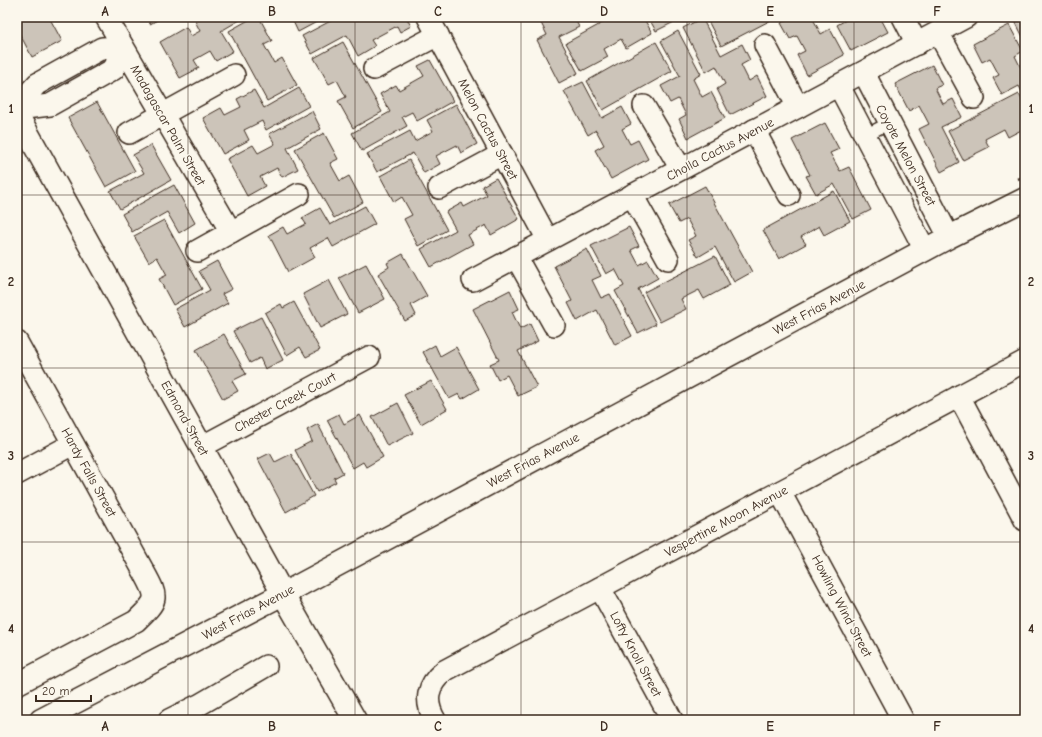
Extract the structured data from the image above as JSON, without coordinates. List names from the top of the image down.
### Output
{
  "streets": {
    "street": [
      "Madagascar Palm Street",
      "Melon Cactus Street",
      "Cholla Cactus Avenue",
      "Coyote Melon Street",
      "West Frias Avenue",
      "Chester Creek Court",
      "Edmond Street",
      "Hardy Falls Street",
      "Vespertine Moon Avenue",
      "Howling Wind Street",
      "Lofty Knoll Street"
    ]
  },
  "crossings": [
    ["Melon Cactus Street", "Cholla Cactus Avenue"],
    ["Cholla Cactus Avenue", "Coyote Melon Street"],
    ["Coyote Melon Street", "West Frias Avenue"],
    ["West Frias Avenue", "Edmond Street"],
    ["Chester Creek Court", "Edmond Street"],
    ["Vespertine Moon Avenue", "Howling Wind Street"],
    ["Vespertine Moon Avenue", "Lofty Knoll Street"]
  ],
  "scale_bar": "20 m",
  "grid": {
    "columns": [
      "A",
      "B",
      "C",
      "D",
      "E",
      "F"
    ],
    "rows": [
      "1",
      "2",
      "3",
      "4"
    ]
  }
}
